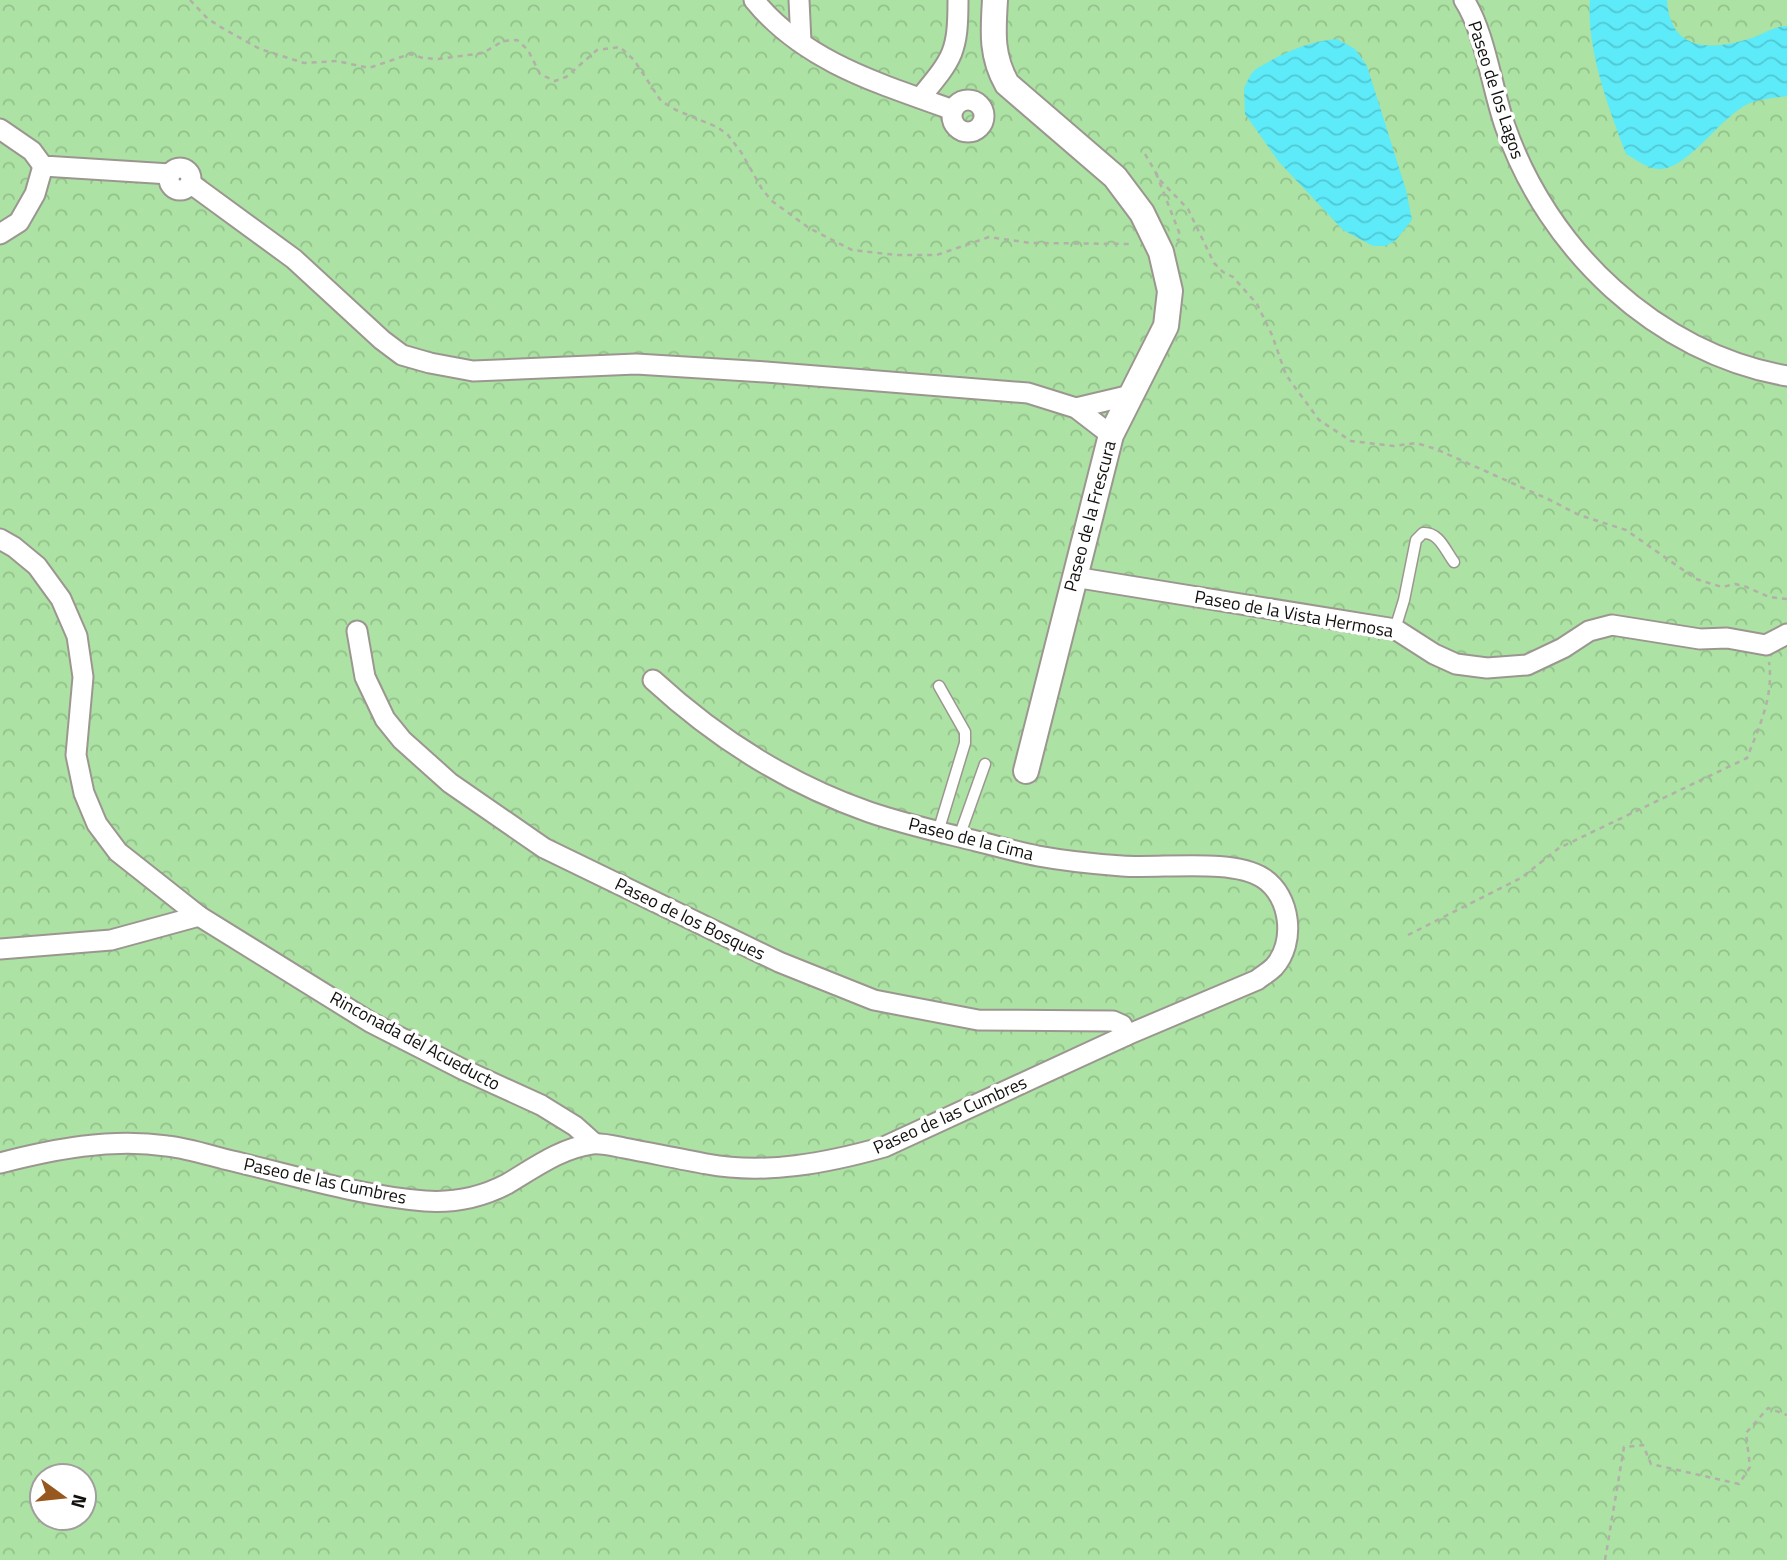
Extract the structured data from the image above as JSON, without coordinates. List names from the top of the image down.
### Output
{
  "streets": {
    "street": [
      "Paseo de los Lagos",
      "Paseo de la Frescura",
      "Paseo de la Vista Hermosa",
      "Paseo de la Cima",
      "Paseo de los Bosques",
      "Rinconada del Acueducto",
      "Paseo de las Cumbres"
    ]
  },
  "crossings": [
    ["Paseo de la Frescura", "Paseo de la Vista Hermosa"],
    ["Paseo de la Cima", "Paseo de las Cumbres"],
    ["Paseo de los Bosques", "Paseo de las Cumbres"],
    ["Rinconada del Acueducto", "Paseo de las Cumbres"]
  ],
  "north": "right"
}
